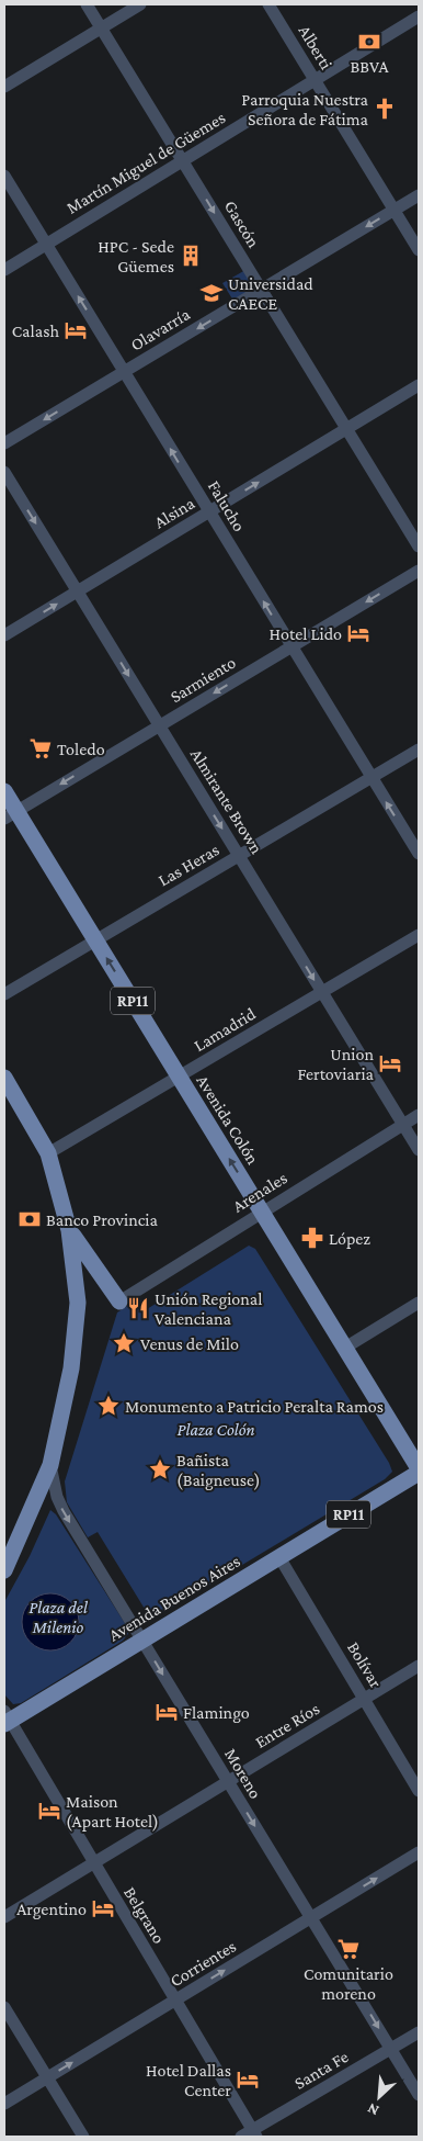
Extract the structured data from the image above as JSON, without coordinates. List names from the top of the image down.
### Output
{
  "streets": {
    "main road": ["RP11", "Avenida Colón", "Avenida Buenos Aires"],
    "street": [
      "Alberti",
      "Martín Miguel de Güemes",
      "Gascón",
      "Olavarría",
      "Falucho",
      "Alsina",
      "Sarmiento",
      "Almirante Brown",
      "Las Heras",
      "Lamadrid",
      "Arenales",
      "Bolívar",
      "Entre Ríos",
      "Moreno",
      "Belgrano",
      "Corrientes",
      "Santa Fe"
    ]
  },
  "crossings": [
    ["Alberti", "Martín Miguel de Güemes"],
    ["Alberti", "Olavarría"],
    ["Martín Miguel de Güemes", "Gascón"],
    ["Martín Miguel de Güemes", "Falucho"],
    ["Gascón", "Olavarría"],
    ["Gascón", "Alsina"],
    ["Olavarría", "Falucho"],
    ["Falucho", "Alsina"],
    ["Falucho", "Sarmiento"],
    ["Falucho", "Las Heras"],
    ["Alsina", "Almirante Brown"],
    ["Sarmiento", "Almirante Brown"],
    ["Sarmiento", "Avenida Colón"],
    ["Almirante Brown", "Las Heras"],
    ["Almirante Brown", "Lamadrid"],
    ["Almirante Brown", "Arenales"],
    ["Las Heras", "Avenida Colón"],
    ["RP11", "Avenida Buenos Aires"],
    ["RP11", "Bolívar"],
    ["Lamadrid", "Avenida Colón"],
    ["Avenida Colón", "Arenales"],
    ["Avenida Buenos Aires", "Bolívar"],
    ["Avenida Buenos Aires", "Moreno"],
    ["Avenida Buenos Aires", "Belgrano"],
    ["Bolívar", "Entre Ríos"],
    ["Entre Ríos", "Moreno"],
    ["Entre Ríos", "Belgrano"],
    ["Moreno", "Corrientes"],
    ["Moreno", "Santa Fe"],
    ["Belgrano", "Corrientes"],
    ["Belgrano", "Santa Fe"]
  ],
  "one_way": [
    "Olavarría",
    "Falucho",
    "Alsina",
    "Sarmiento",
    "Almirante Brown",
    "Avenida Colón",
    "Moreno",
    "Corrientes"
  ],
  "parks": ["Plaza Colón", "Plaza del Milenio"],
  "places": {
    "bank": ["BBVA", "Banco Provincia"],
    "church": ["Parroquia Nuestra Señora de Fátima"],
    "building": ["HPC - Sede Güemes"],
    "school or university": ["Universidad CAECE"],
    "hotel": [
      "Calash",
      "Hotel Lido",
      "Union Fertoviaria",
      "Flamingo",
      "Maison (Apart Hotel)",
      "Argentino",
      "Hotel Dallas Center"
    ],
    "supermarket": ["Toledo", "Comunitario moreno"],
    "pharmacy": ["López"],
    "restaurant": ["Unión Regional Valenciana"],
    "place": ["Venus de Milo", "Monumento a Patricio Peralta Ramos", "Bañista (Baigneuse)"]
  },
  "north": "bottom left"
}
